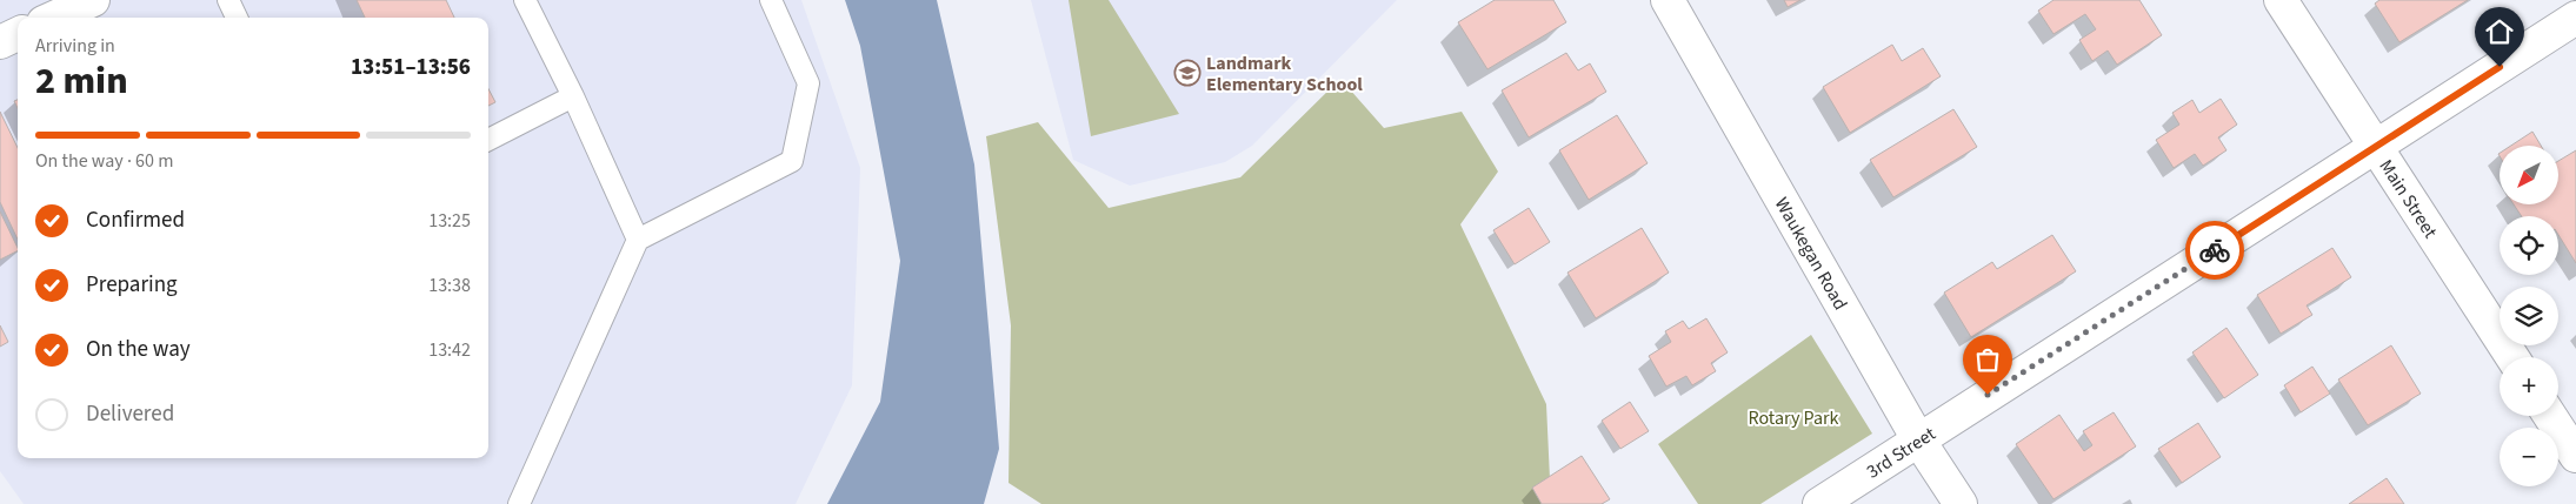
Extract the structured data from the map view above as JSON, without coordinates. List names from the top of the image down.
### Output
{
  "streets": {
    "street": ["Main Street", "Waukegan Road", "3rd Street"]
  },
  "crossings": [
    ["Main Street", "3rd Street"],
    ["Waukegan Road", "3rd Street"]
  ],
  "parks": ["Rotary Park"],
  "places": {
    "school or university": ["Landmark Elementary School"]
  },
  "north": "bottom left",
  "page": {
    "heading": ["2 min", "Arriving in", "13:51–13:56"],
    "bar": "On the way · 60 m",
    "map_buttons": ["+", "−"],
    "list": [
      ["Confirmed", "13:25"],
      ["Preparing", "13:38"],
      ["On the way", "13:42"],
      "Delivered"
    ]
  }
}
